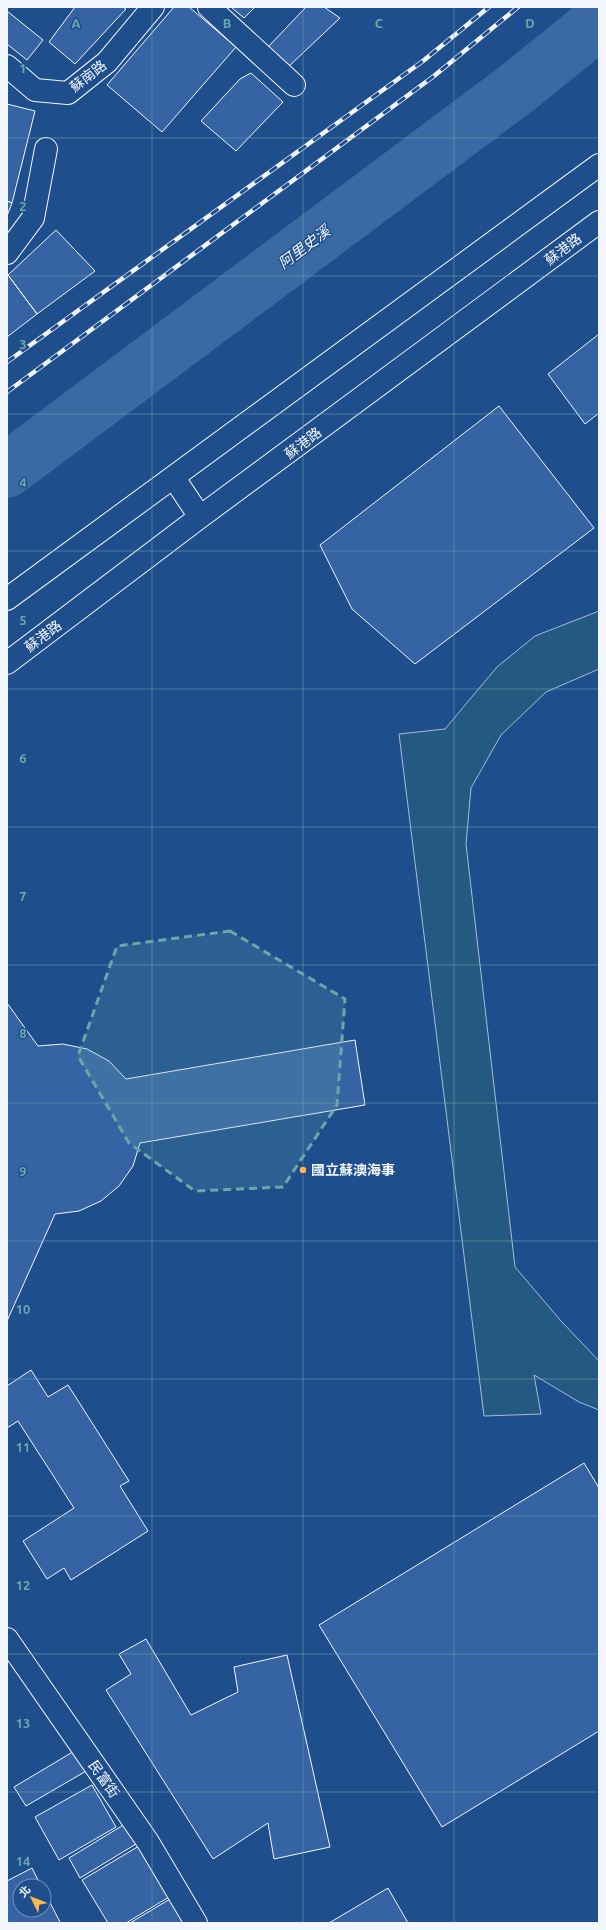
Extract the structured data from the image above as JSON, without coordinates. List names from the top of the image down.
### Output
{
  "streets": {
    "main road": ["蘇南路", "蘇港路", "民富街"]
  },
  "water": ["阿里史溪"],
  "places": ["國立蘇澳海事"],
  "north": "top left",
  "grid": {
    "columns": [
      "A",
      "B",
      "C",
      "D"
    ],
    "rows": [
      "1",
      "2",
      "3",
      "4",
      "5",
      "6",
      "7",
      "8",
      "9",
      "10",
      "11",
      "12",
      "13",
      "14"
    ]
  }
}
